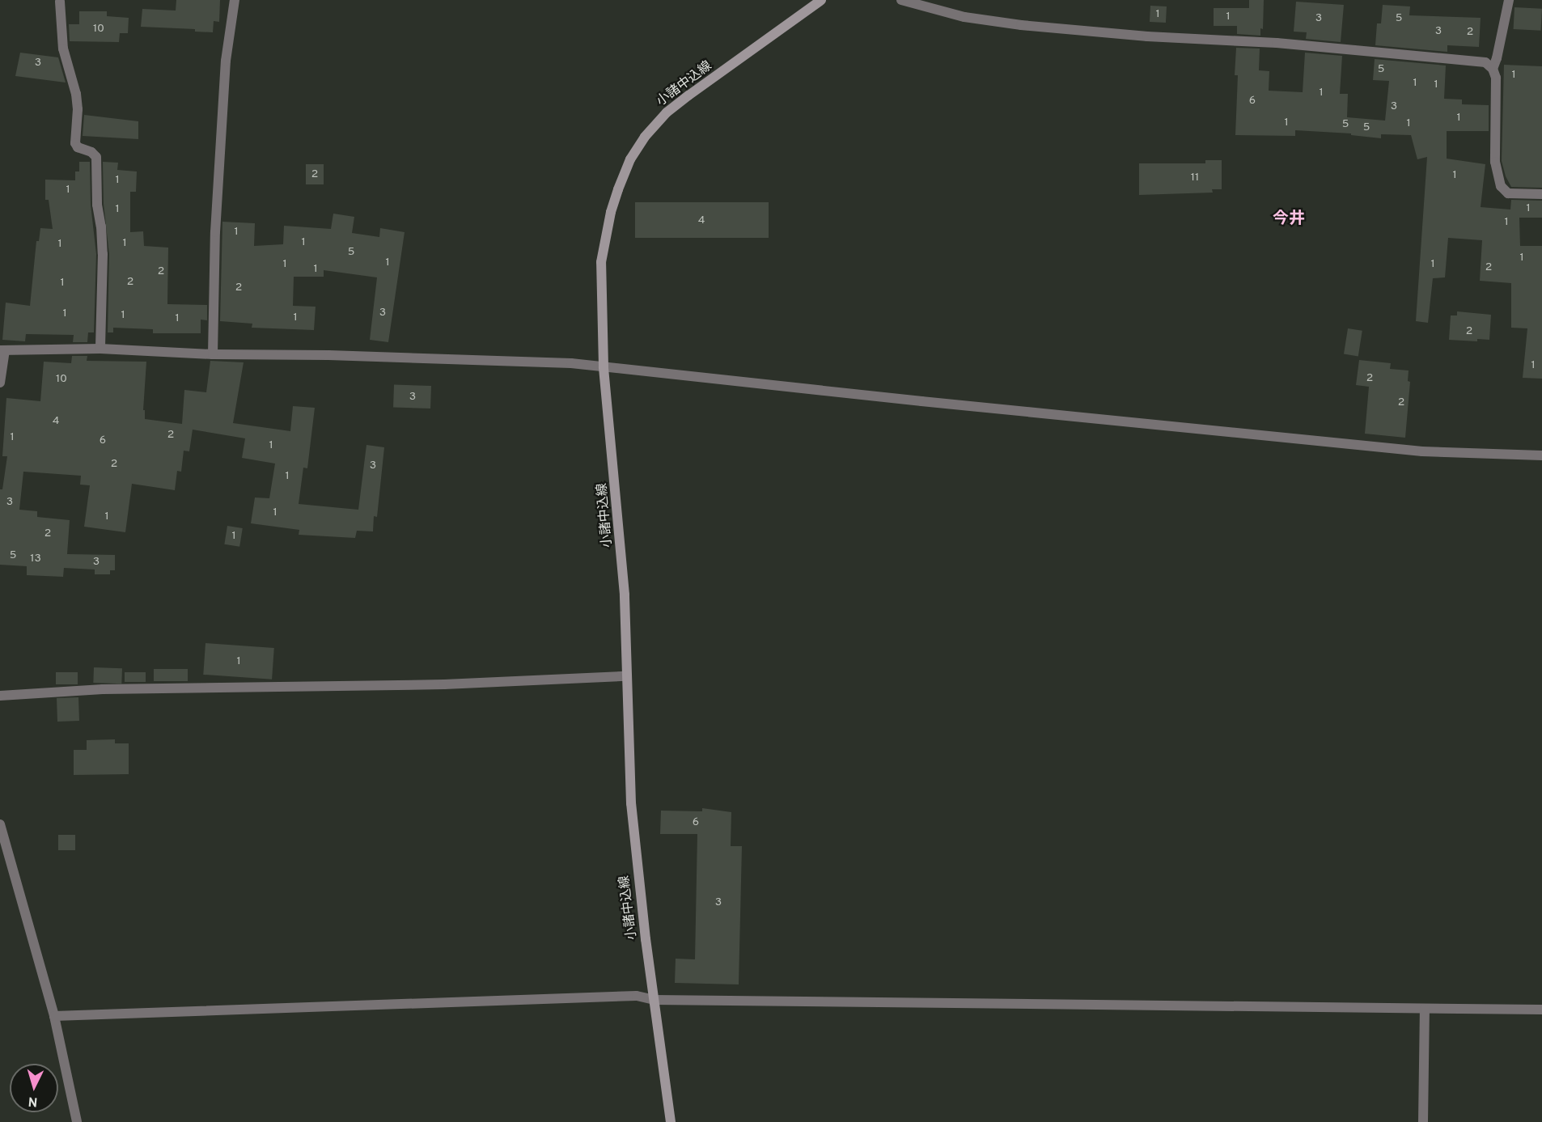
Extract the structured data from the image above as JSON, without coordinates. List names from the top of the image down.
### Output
{
  "streets": {
    "main road": ["小諸中込線"]
  },
  "districts": ["今井"],
  "house_numbers": [
    "1",
    "1",
    "3",
    "5",
    "10",
    "3",
    "2",
    "3",
    "5",
    "1",
    "1",
    "1",
    "1",
    "6",
    "3",
    "1",
    "1",
    "1",
    "5",
    "5",
    "2",
    "1",
    "11",
    "1",
    "1",
    "1",
    "1",
    "4",
    "1",
    "1",
    "1",
    "1",
    "1",
    "5",
    "1",
    "1",
    "1",
    "1",
    "2",
    "1",
    "2",
    "2",
    "1",
    "2",
    "3",
    "1",
    "1",
    "1",
    "1",
    "2",
    "1",
    "2",
    "10",
    "3",
    "2",
    "4",
    "2",
    "1",
    "6",
    "1",
    "2",
    "3",
    "1",
    "3",
    "1",
    "1",
    "2",
    "1",
    "5",
    "13",
    "3",
    "1",
    "6",
    "3"
  ],
  "north": "bottom"
}
